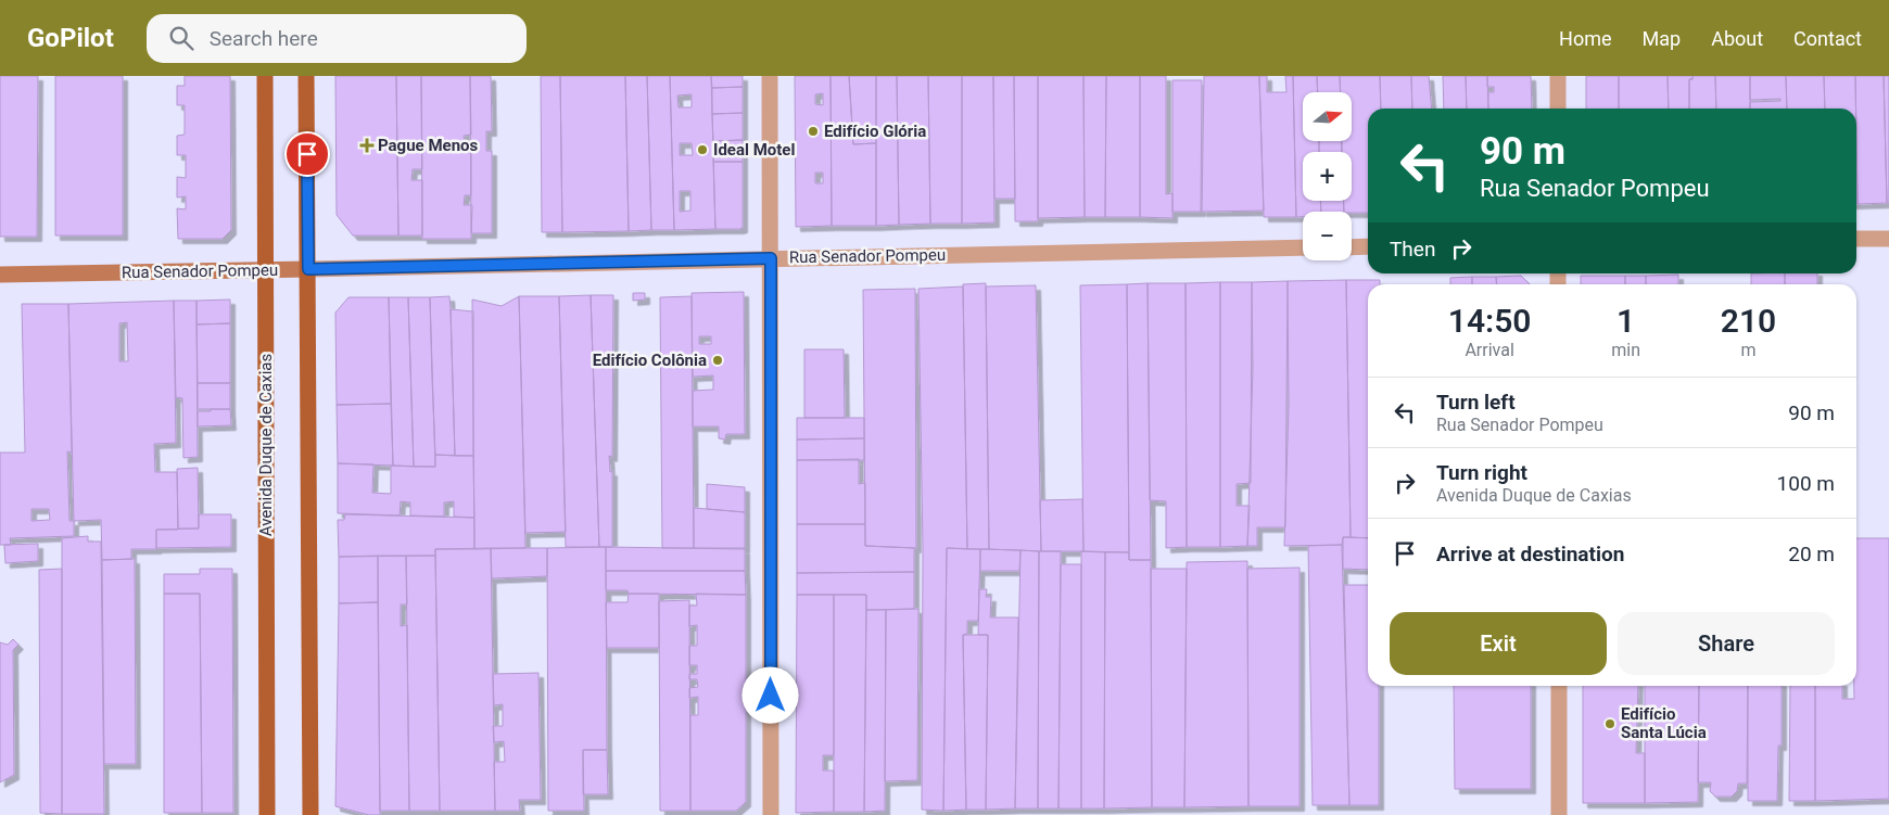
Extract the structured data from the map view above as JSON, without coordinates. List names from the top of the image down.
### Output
{
  "streets": {
    "main road": ["Avenida Duque de Caxias"],
    "street": ["Rua Senador Pompeu"]
  },
  "crossings": [
    ["Rua Senador Pompeu", "Avenida Duque de Caxias"]
  ],
  "places": {
    "other": [
      "Edifício Glória",
      "Ideal Motel",
      "Edifício Colônia",
      "Edifício Santa Lúcia"
    ],
    "health": ["Pague Menos"]
  },
  "north": "right",
  "page": {
    "header": "GoPilot",
    "search": "Search here",
    "nav": [
      "Home",
      "Map",
      "About",
      "Contact"
    ],
    "map_buttons": ["+", "−"],
    "turn": ["90 m", "Rua Senador Pompeu"],
    "then": "Then",
    "eta": [
      "14:50",
      "Arrival",
      "1",
      "min",
      "210",
      "m"
    ],
    "list": [
      {
        "name": "Turn left",
        "note": "Rua Senador Pompeu",
        "value": "90 m"
      },
      {
        "name": "Turn right",
        "note": "Avenida Duque de Caxias",
        "value": "100 m"
      },
      {
        "name": "Arrive at destination",
        "value": "20 m"
      }
    ],
    "buttons": ["Exit", "Share"]
  }
}
